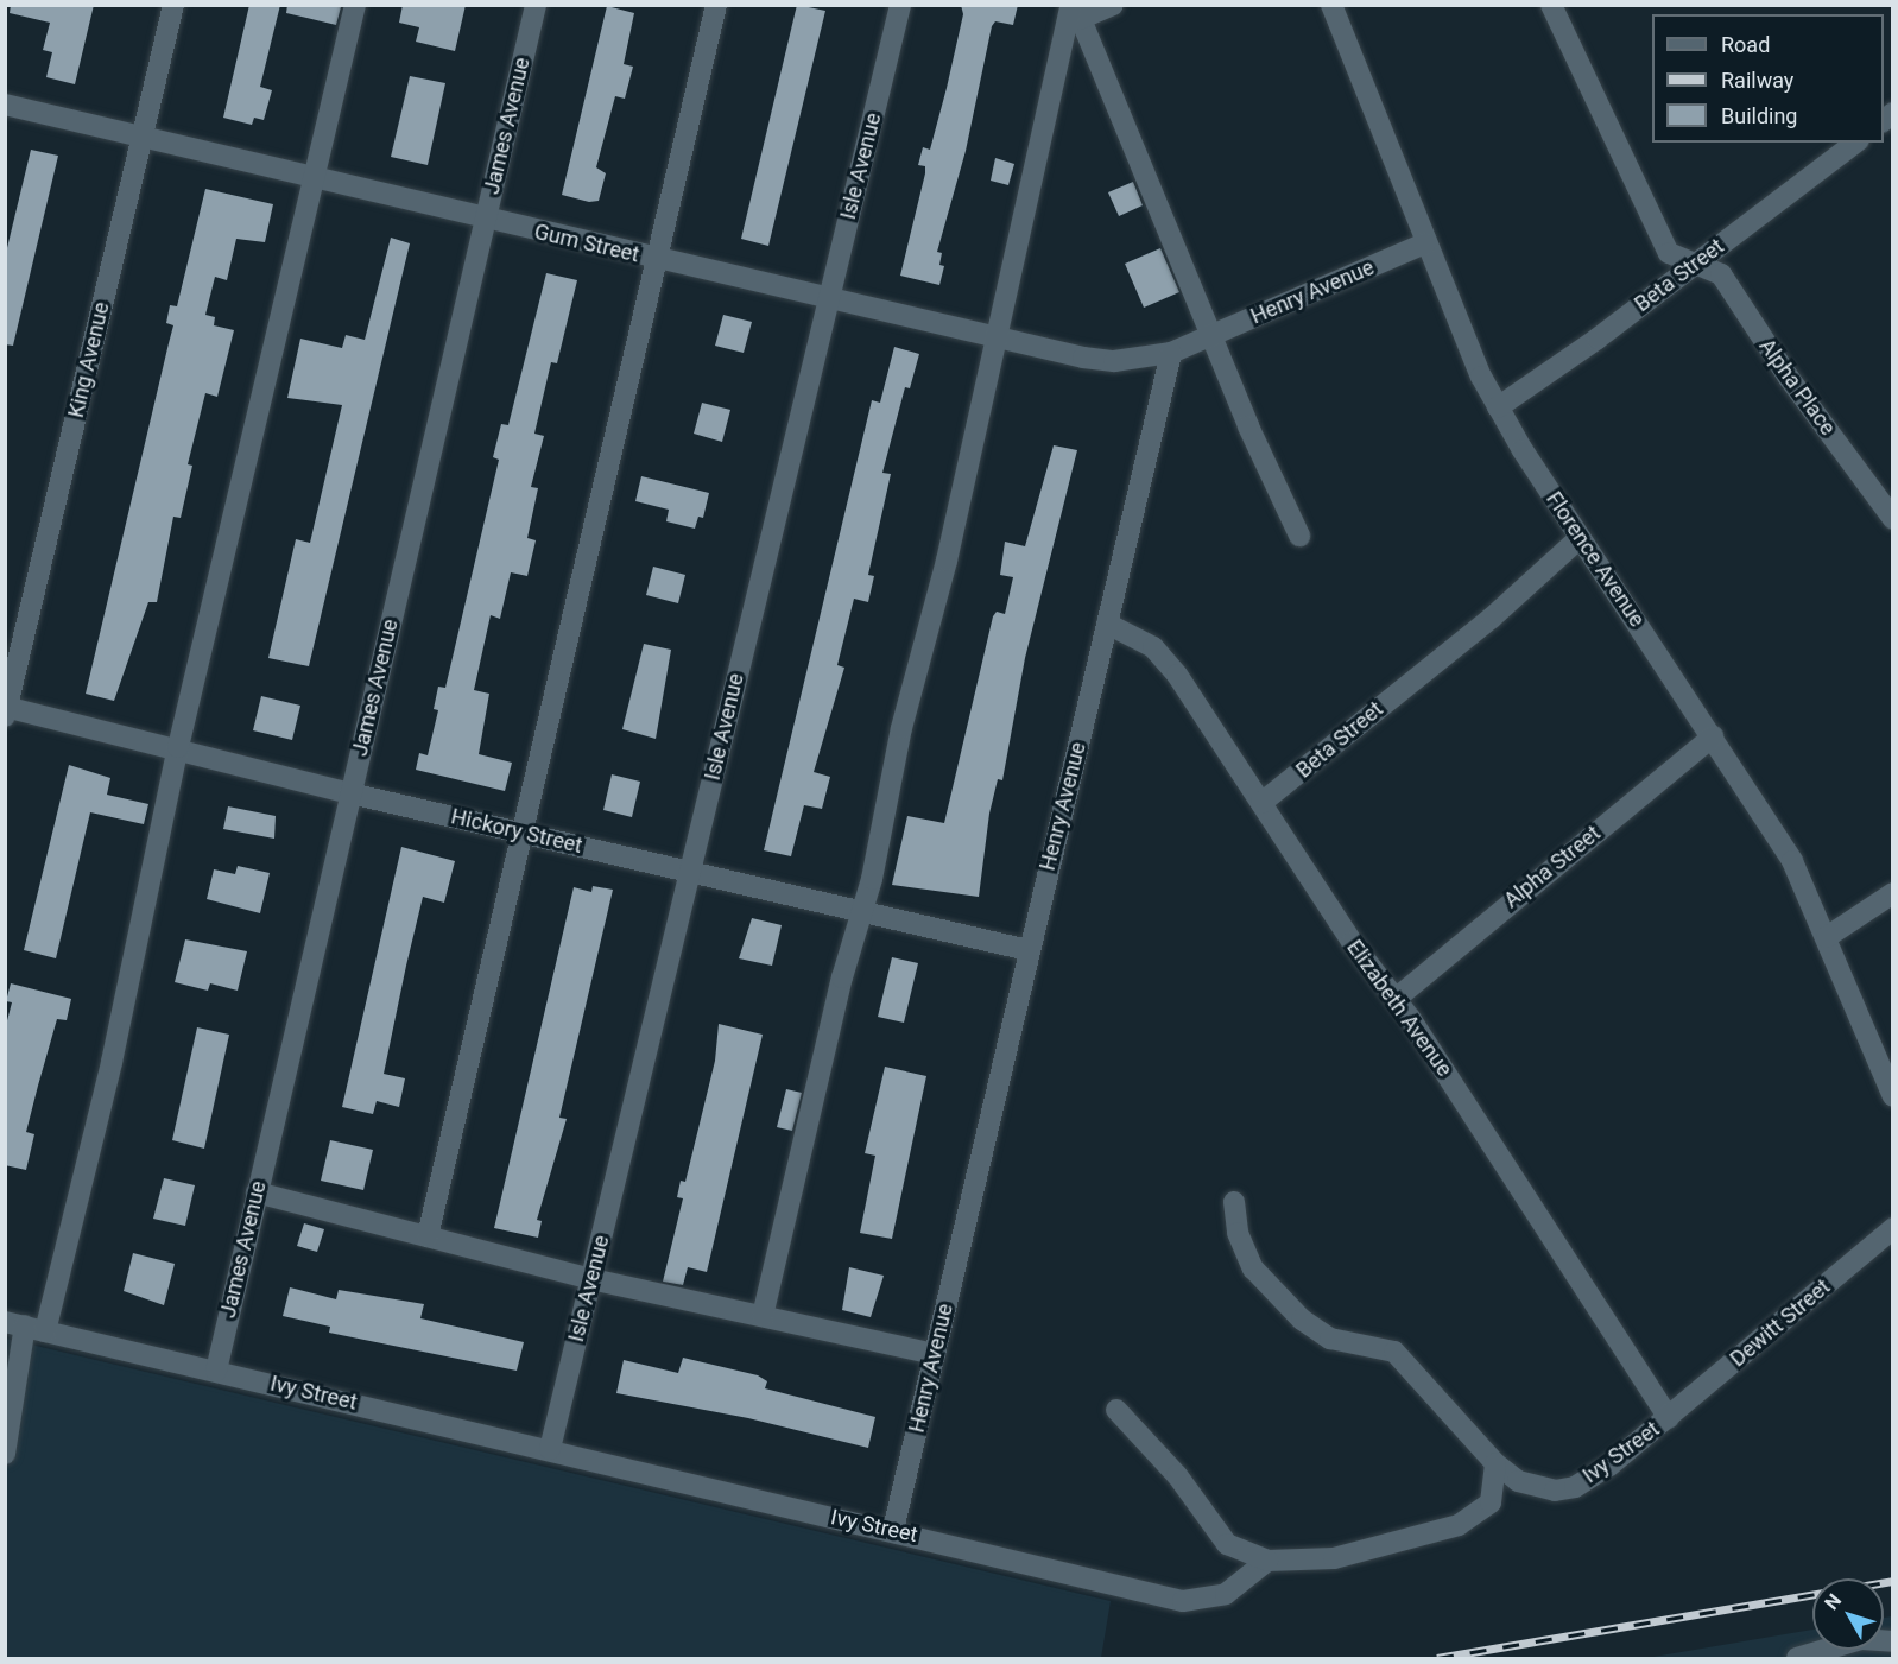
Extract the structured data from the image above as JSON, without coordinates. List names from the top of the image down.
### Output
{
  "streets": {
    "street": [
      "James Avenue",
      "Isle Avenue",
      "Gum Street",
      "Beta Street",
      "Henry Avenue",
      "King Avenue",
      "Alpha Place",
      "Florence Avenue",
      "Hickory Street",
      "Alpha Street",
      "Elizabeth Avenue",
      "Dewitt Street",
      "Ivy Street"
    ]
  },
  "crossings": [
    ["James Avenue", "Gum Street"],
    ["James Avenue", "Hickory Street"],
    ["James Avenue", "Ivy Street"],
    ["Isle Avenue", "Gum Street"],
    ["Isle Avenue", "Hickory Street"],
    ["Isle Avenue", "Ivy Street"],
    ["Gum Street", "Henry Avenue"],
    ["Gum Street", "King Avenue"],
    ["Beta Street", "Alpha Place"],
    ["Beta Street", "Florence Avenue"],
    ["Beta Street", "Elizabeth Avenue"],
    ["Henry Avenue", "Florence Avenue"],
    ["Henry Avenue", "Hickory Street"],
    ["Henry Avenue", "Elizabeth Avenue"],
    ["Henry Avenue", "Ivy Street"],
    ["King Avenue", "Hickory Street"],
    ["Florence Avenue", "Alpha Street"],
    ["Alpha Street", "Elizabeth Avenue"],
    ["Elizabeth Avenue", "Dewitt Street"],
    ["Elizabeth Avenue", "Ivy Street"],
    ["Dewitt Street", "Ivy Street"]
  ],
  "legend": ["Road", "Railway", "Building"],
  "north": "top left"
}
